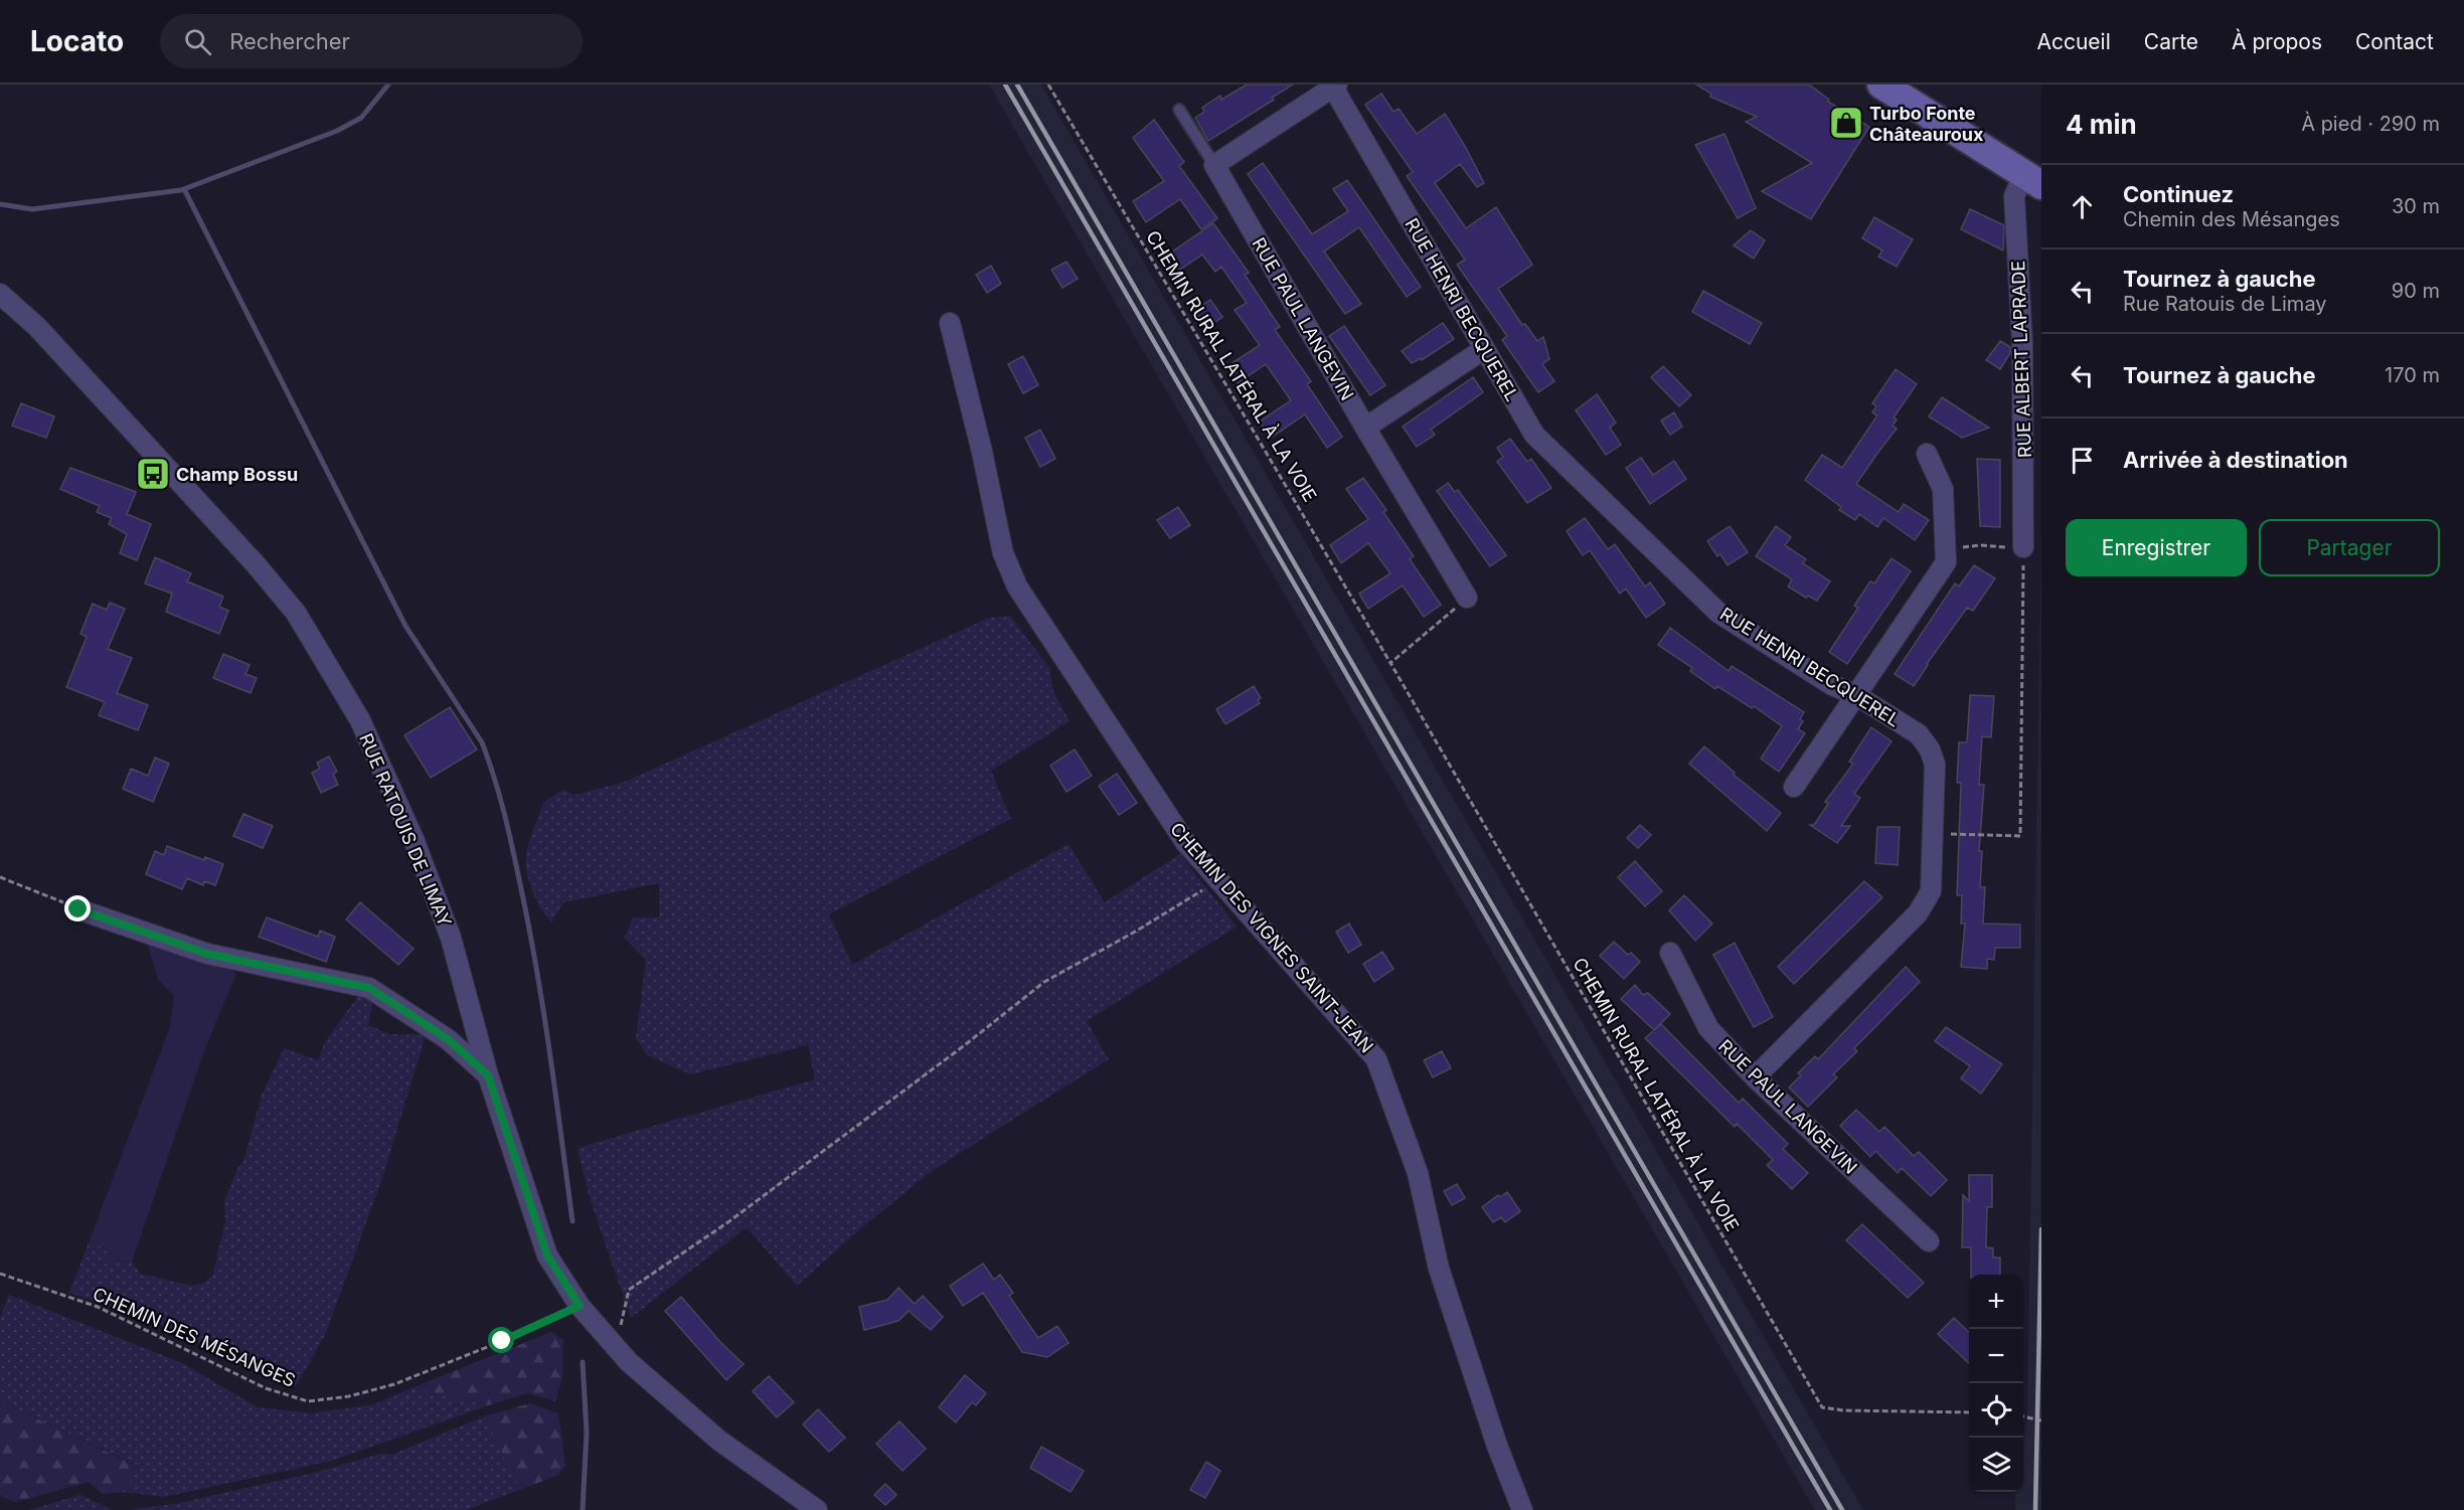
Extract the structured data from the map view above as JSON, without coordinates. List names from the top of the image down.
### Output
{
  "streets": {
    "street": [
      "RUE HENRI BECQUEREL",
      "RUE PAUL LANGEVIN",
      "RUE ALBERT LAPRADE",
      "RUE RATOUIS DE LIMAY",
      "CHEMIN DES VIGNES SAINT-JEAN"
    ],
    "path": ["CHEMIN RURAL LATÉRAL À LA VOIE", "CHEMIN DES MÉSANGES"]
  },
  "crossings": [
    ["RUE HENRI BECQUEREL", "RUE PAUL LANGEVIN"],
    ["RUE RATOUIS DE LIMAY", "CHEMIN DES MÉSANGES"]
  ],
  "places": {
    "shop": ["Turbo Fonte Châteauroux"],
    "bus stop": ["Champ Bossu"]
  },
  "page": {
    "header": "Locato",
    "search": "Rechercher",
    "nav": [
      "Accueil",
      "Carte",
      "À propos",
      "Contact"
    ],
    "heading": ["4 min", "À pied · 290 m"],
    "list": [
      ["Continuez", "Chemin des Mésanges", "30 m"],
      ["Tournez à gauche", "Rue Ratouis de Limay", "90 m"],
      ["Tournez à gauche", "170 m"],
      "Arrivée à destination"
    ],
    "buttons": ["Enregistrer", "Partager"],
    "map_buttons": ["+", "−"]
  }
}
